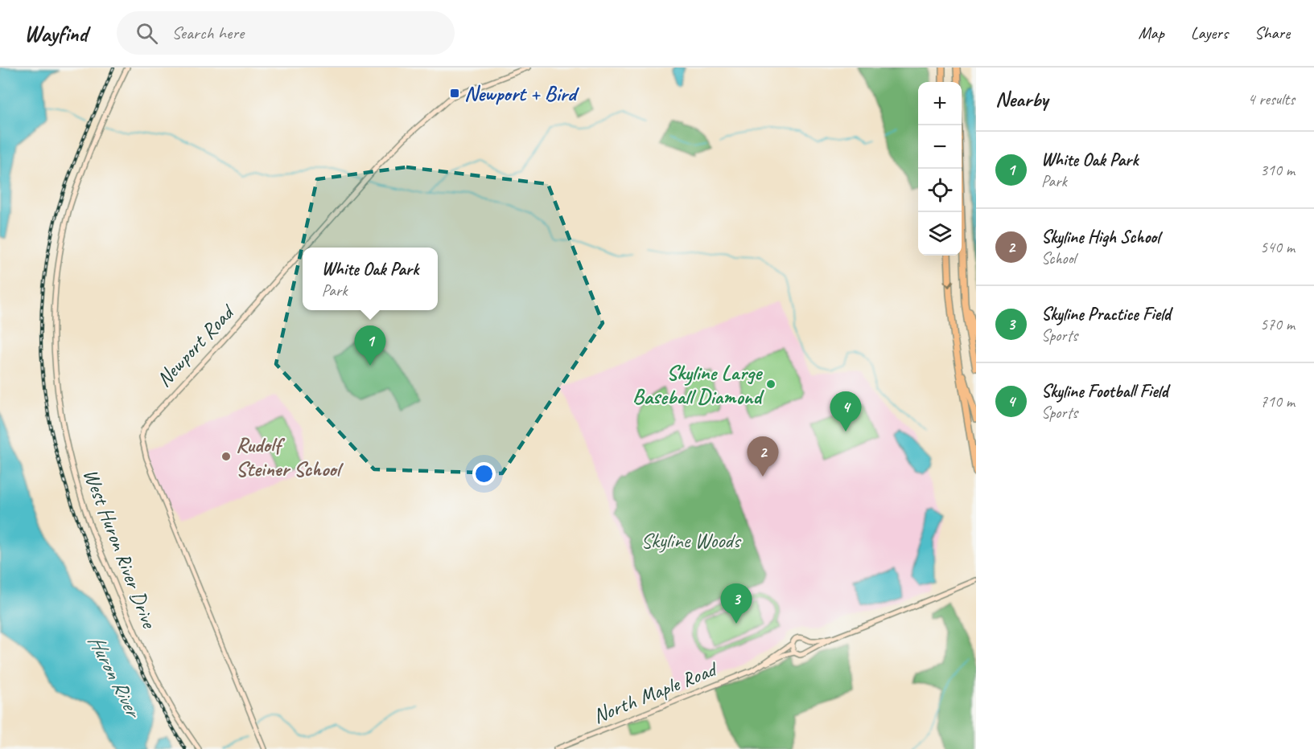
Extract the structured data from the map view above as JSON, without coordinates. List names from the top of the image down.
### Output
{
  "streets": {
    "street": ["Newport Road", "West Huron River Drive", "North Maple Road"]
  },
  "water": ["Huron River"],
  "parks": ["Skyline Woods"],
  "places": {
    "transit": ["Newport + Bird"],
    "other": ["Skyline Large Baseball Diamond", "Rudolf Steiner School"]
  },
  "page": {
    "header": "Wayfind",
    "search": "Search here",
    "nav": ["Map", "Layers", "Share"],
    "heading": ["Nearby", "4 results"],
    "map_buttons": ["+", "−"],
    "list": [
      {
        "mark": "1",
        "name": "White Oak Park",
        "note": "Park",
        "value": "310 m"
      },
      {
        "mark": "2",
        "name": "Skyline High School",
        "note": "School",
        "value": "540 m"
      },
      {
        "mark": "3",
        "name": "Skyline Practice Field",
        "note": "Sports",
        "value": "570 m"
      },
      {
        "mark": "4",
        "name": "Skyline Football Field",
        "note": "Sports",
        "value": "710 m"
      }
    ],
    "popup": ["White Oak Park", "Park"],
    "pins": [
      "1",
      "4",
      "2",
      "3"
    ]
  }
}
